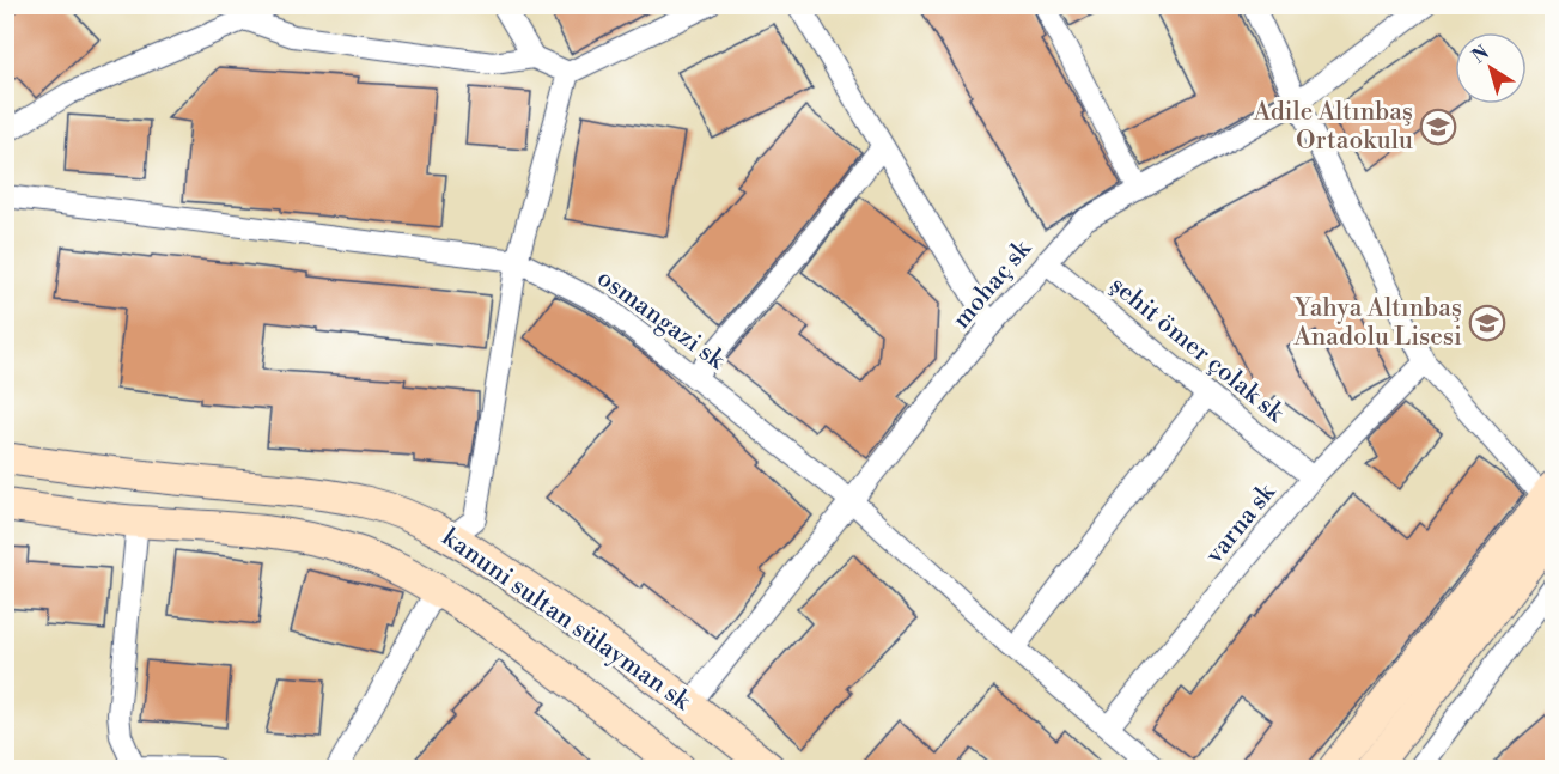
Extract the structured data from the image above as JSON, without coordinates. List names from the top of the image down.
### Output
{
  "streets": {
    "main road": ["kanuni sultan sülayman sk"],
    "street": [
      "mohaç sk",
      "osmangazi sk",
      "şehit ömer çolak sk",
      "varna sk"
    ]
  },
  "crossings": [
    ["mohaç sk", "osmangazi sk"],
    ["mohaç sk", "şehit ömer çolak sk"],
    ["mohaç sk", "kanuni sultan sülayman sk"],
    ["osmangazi sk", "varna sk"],
    ["şehit ömer çolak sk", "varna sk"]
  ],
  "places": {
    "school or university": ["Adile Altınbaş Ortaokulu", "Yahya Altınbaş Anadolu Lisesi"]
  },
  "north": "top left"
}
